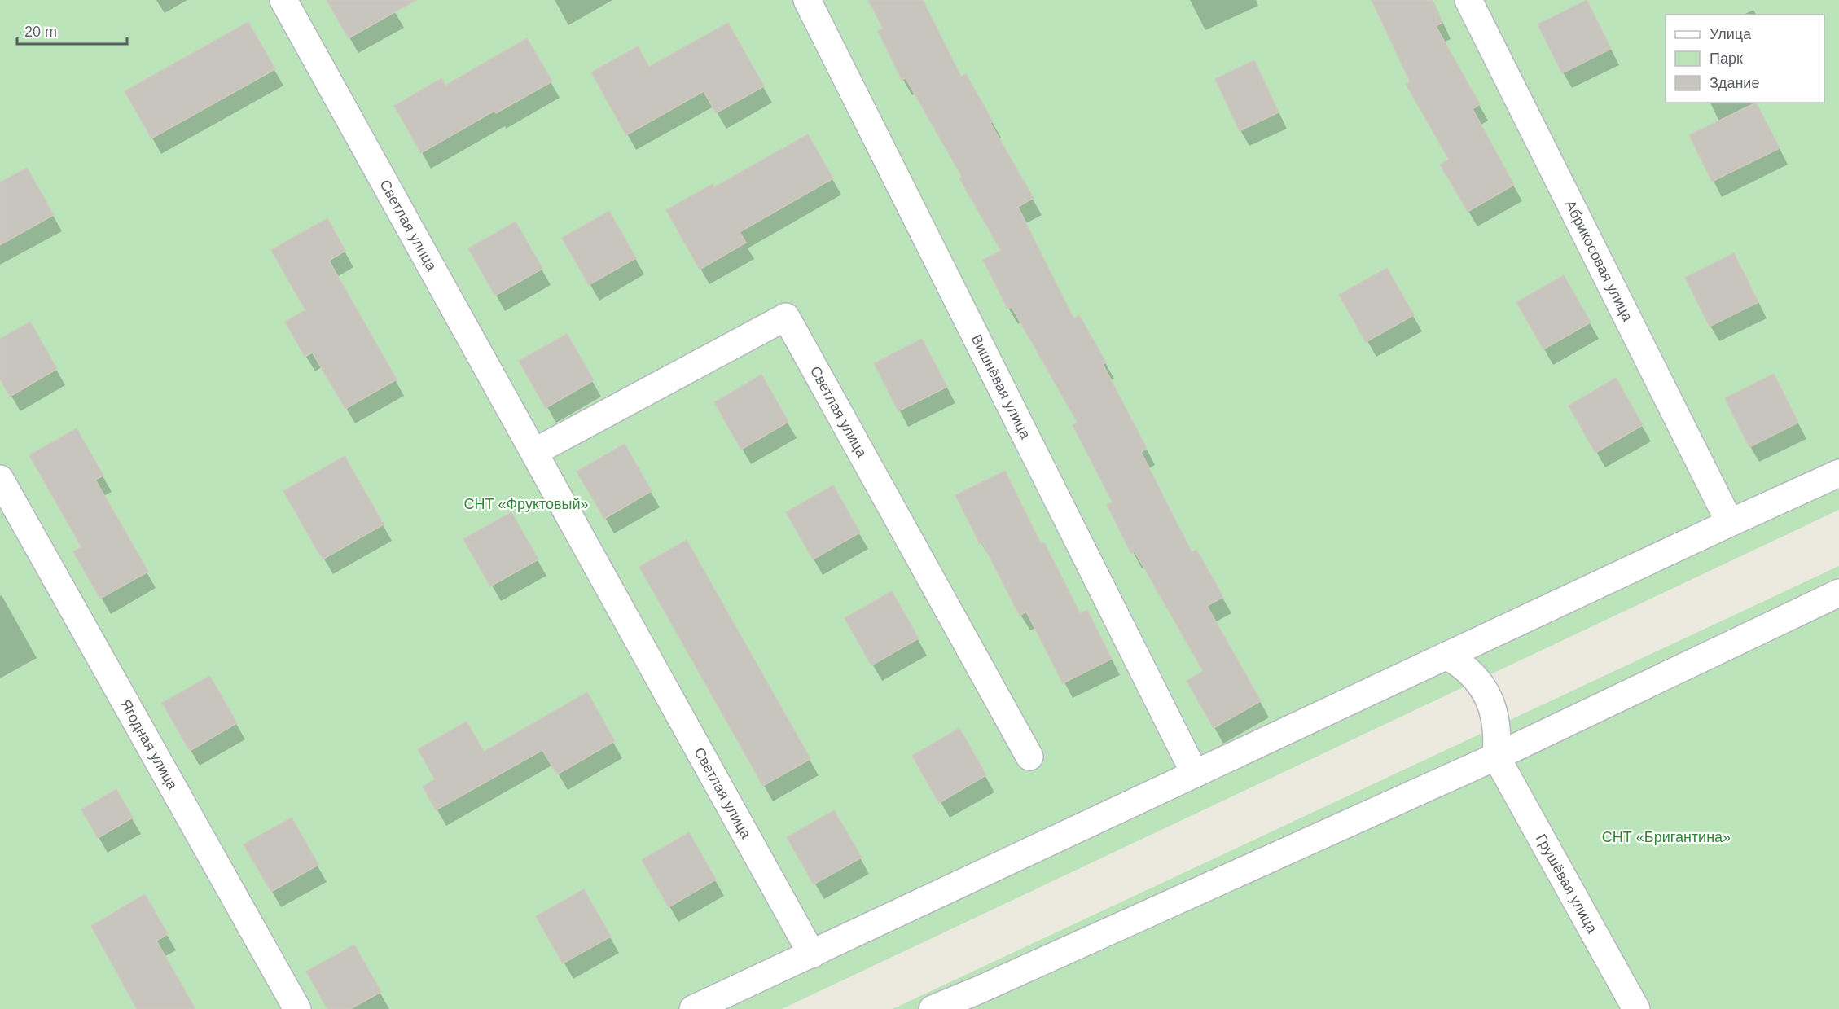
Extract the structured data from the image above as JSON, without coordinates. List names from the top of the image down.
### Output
{
  "streets": {
    "street": [
      "Светлая улица",
      "Абрикосовая улица",
      "Вишнёвая улица",
      "Ягодная улица",
      "Грушёвая улица"
    ]
  },
  "parks": ["СНТ «Фруктовый»", "СНТ «Бригантина»"],
  "legend": ["Улица", "Парк", "Здание"],
  "scale_bar": "20 m"
}
